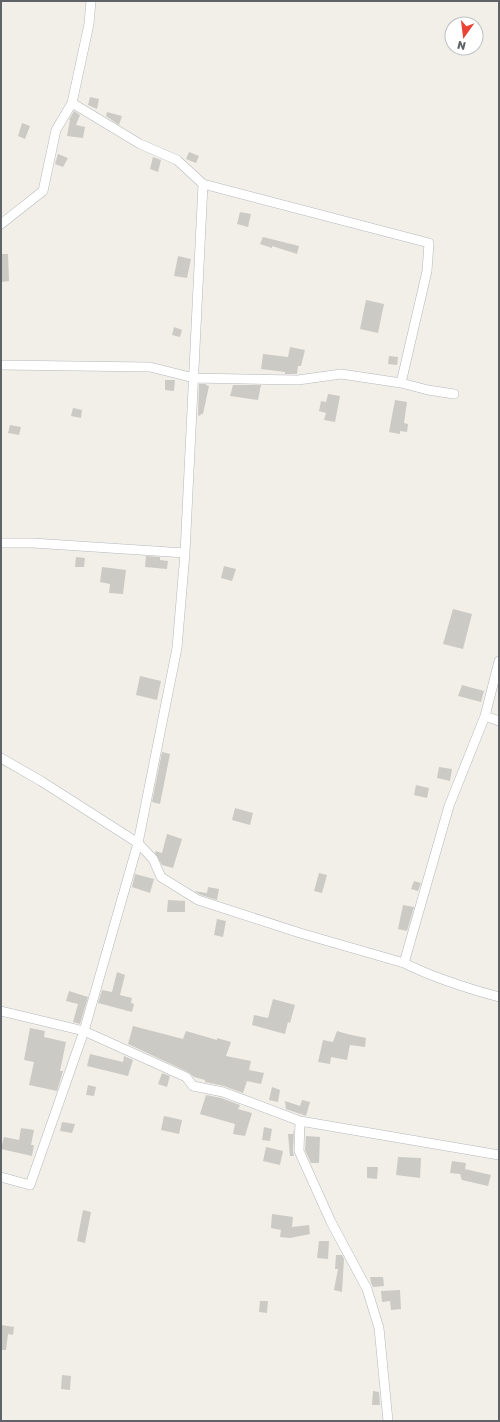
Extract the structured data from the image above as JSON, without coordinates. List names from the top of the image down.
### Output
{
  "north": "bottom"
}
